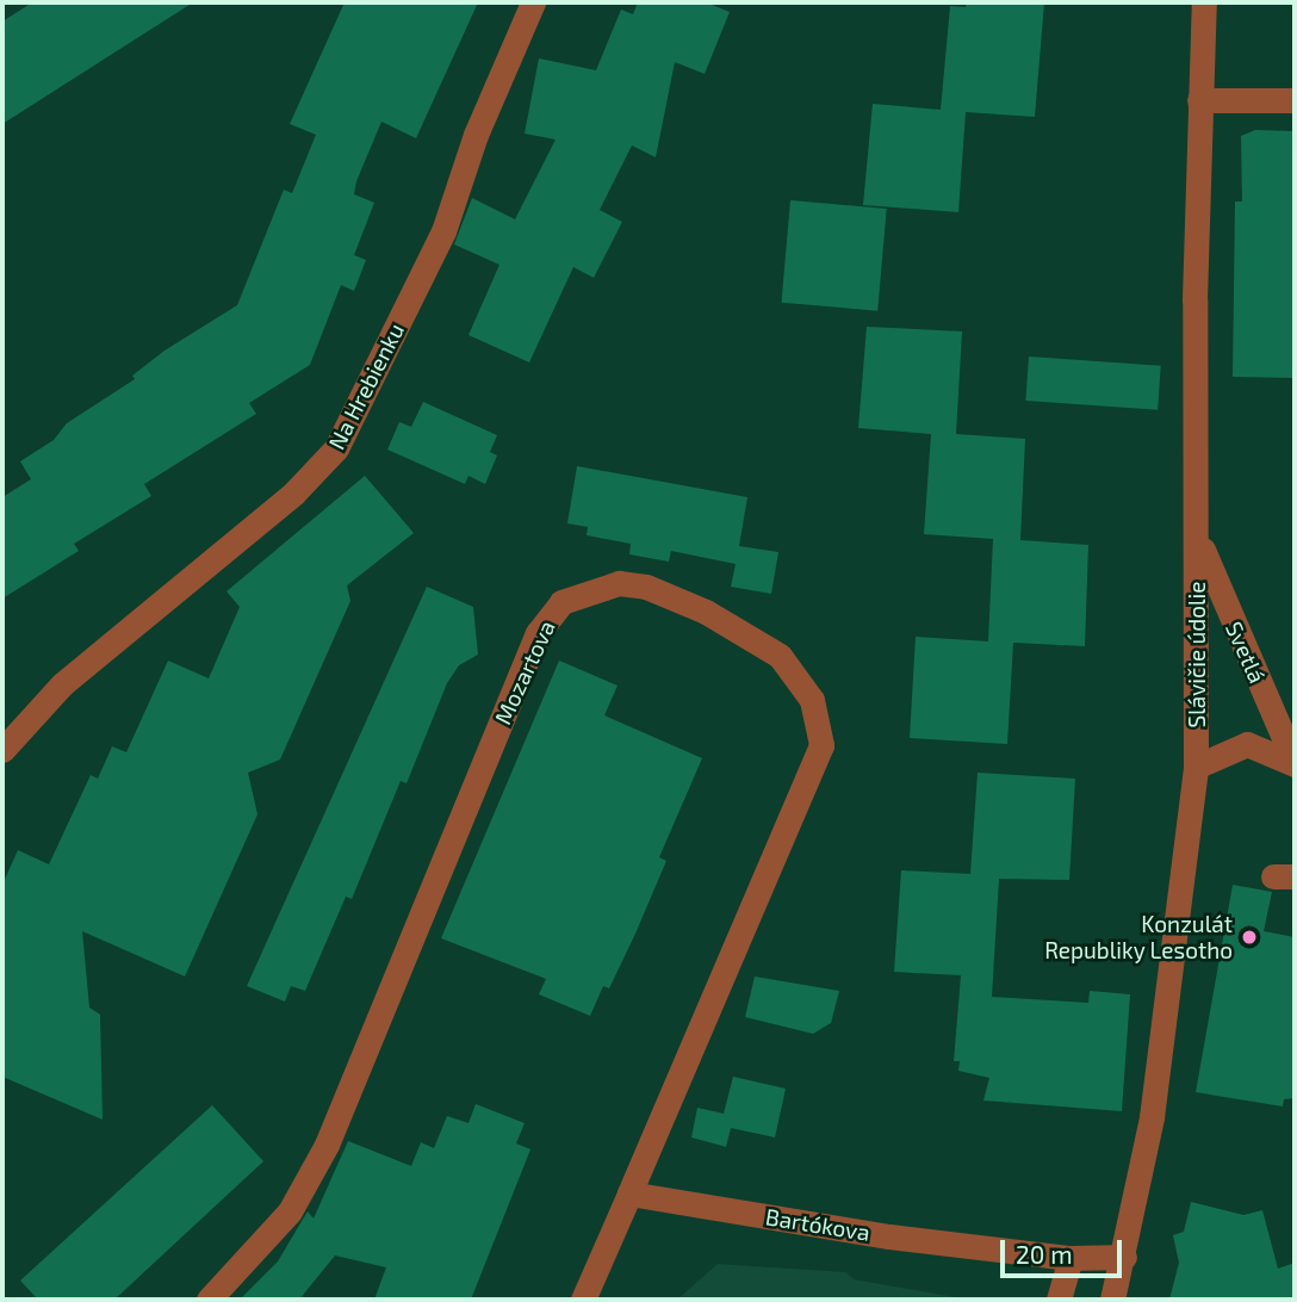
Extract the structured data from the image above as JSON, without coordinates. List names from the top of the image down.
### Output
{
  "streets": {
    "street": [
      "Na Hrebienku",
      "Svetlá",
      "Slávičie údolie",
      "Mozartova",
      "Bartókova"
    ]
  },
  "crossings": [
    ["Svetlá", "Slávičie údolie"],
    ["Slávičie údolie", "Bartókova"],
    ["Mozartova", "Bartókova"]
  ],
  "places": ["Konzulát Republiky Lesotho"],
  "scale_bar": "20 m"
}
